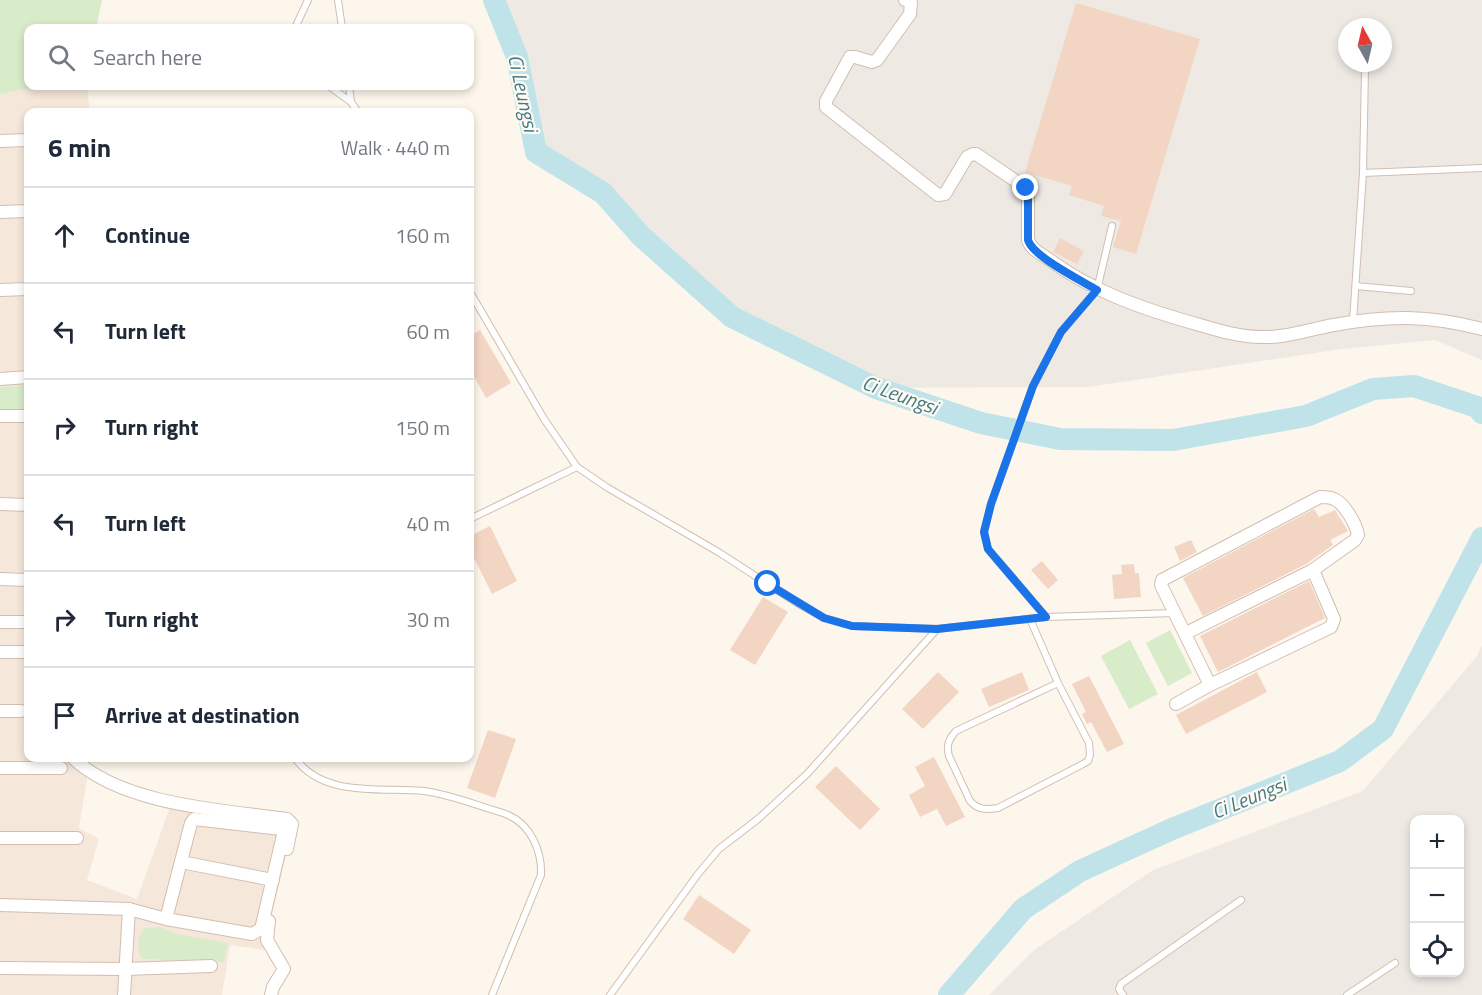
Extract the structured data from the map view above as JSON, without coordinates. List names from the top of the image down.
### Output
{
  "water": ["Ci Leungsi"],
  "north": "top",
  "page": {
    "search": "Search here",
    "heading": ["6 min", "Walk · 440 m"],
    "list": [
      ["Continue", "160 m"],
      ["Turn left", "60 m"],
      ["Turn right", "150 m"],
      ["Turn left", "40 m"],
      ["Turn right", "30 m"],
      "Arrive at destination"
    ],
    "map_buttons": ["+", "−"]
  }
}
